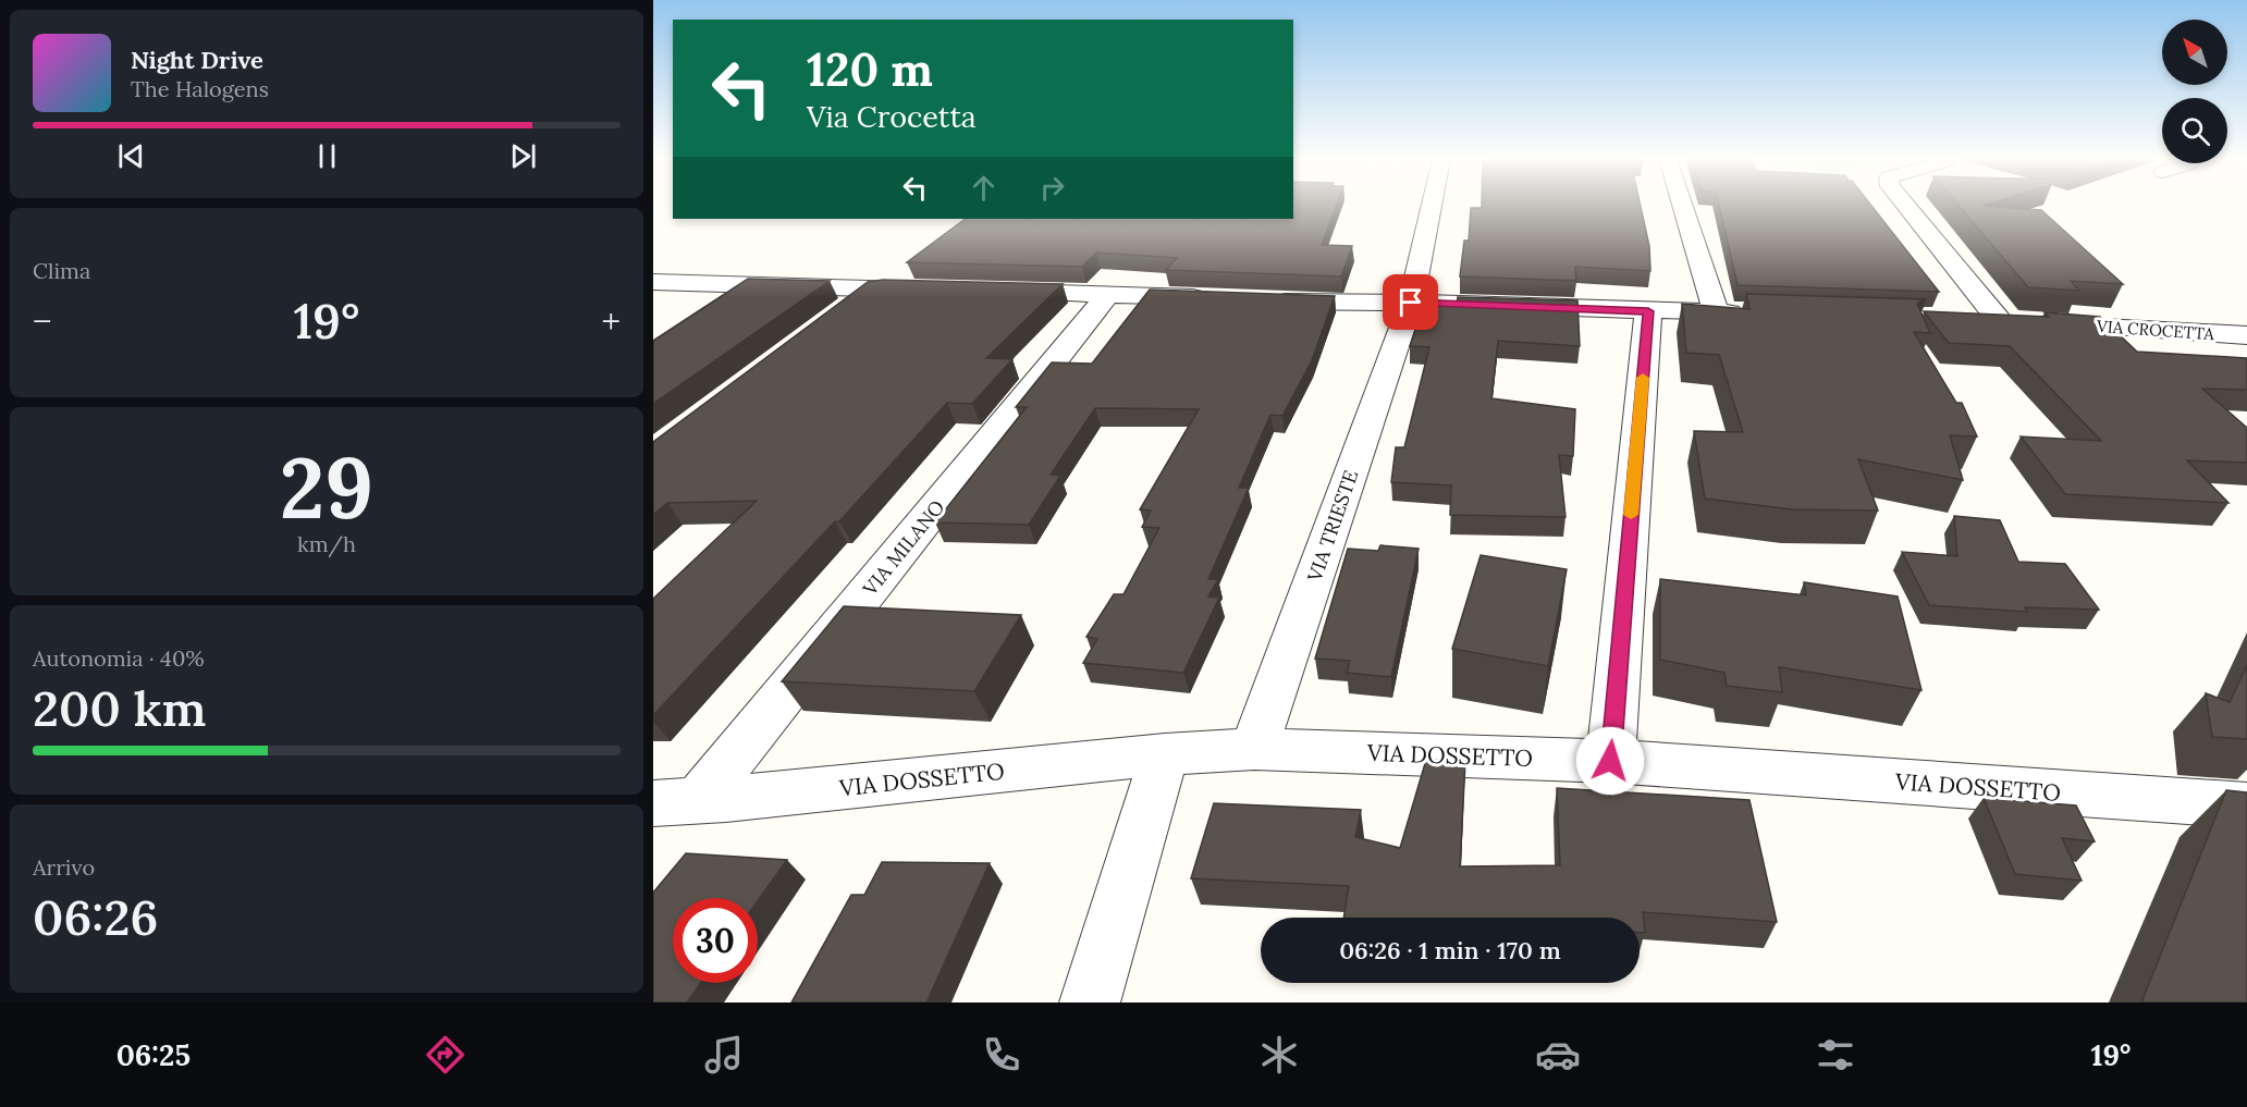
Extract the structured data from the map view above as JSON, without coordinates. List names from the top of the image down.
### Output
{
  "streets": {
    "street": [
      "VIA CROCETTA",
      "VIA TRIESTE",
      "VIA MILANO",
      "VIA DOSSETTO"
    ]
  },
  "crossings": [
    ["VIA TRIESTE", "VIA DOSSETTO"],
    ["VIA MILANO", "VIA DOSSETTO"]
  ],
  "north": "top left",
  "page": {
    "turn": ["120 m", "Via Crocetta"],
    "song": ["Night Drive", "The Halogens"],
    "tile": [
      "Clima",
      ["29", "km/h"],
      ["Autonomia · 40%", "200 km"],
      ["Arrivo", "06:26"]
    ],
    "heat": ["−", "19°", "+"],
    "limit": "30",
    "trip": "06:26 · 1 min · 170 m",
    "tabs": ["06:25", "19°"]
  }
}
